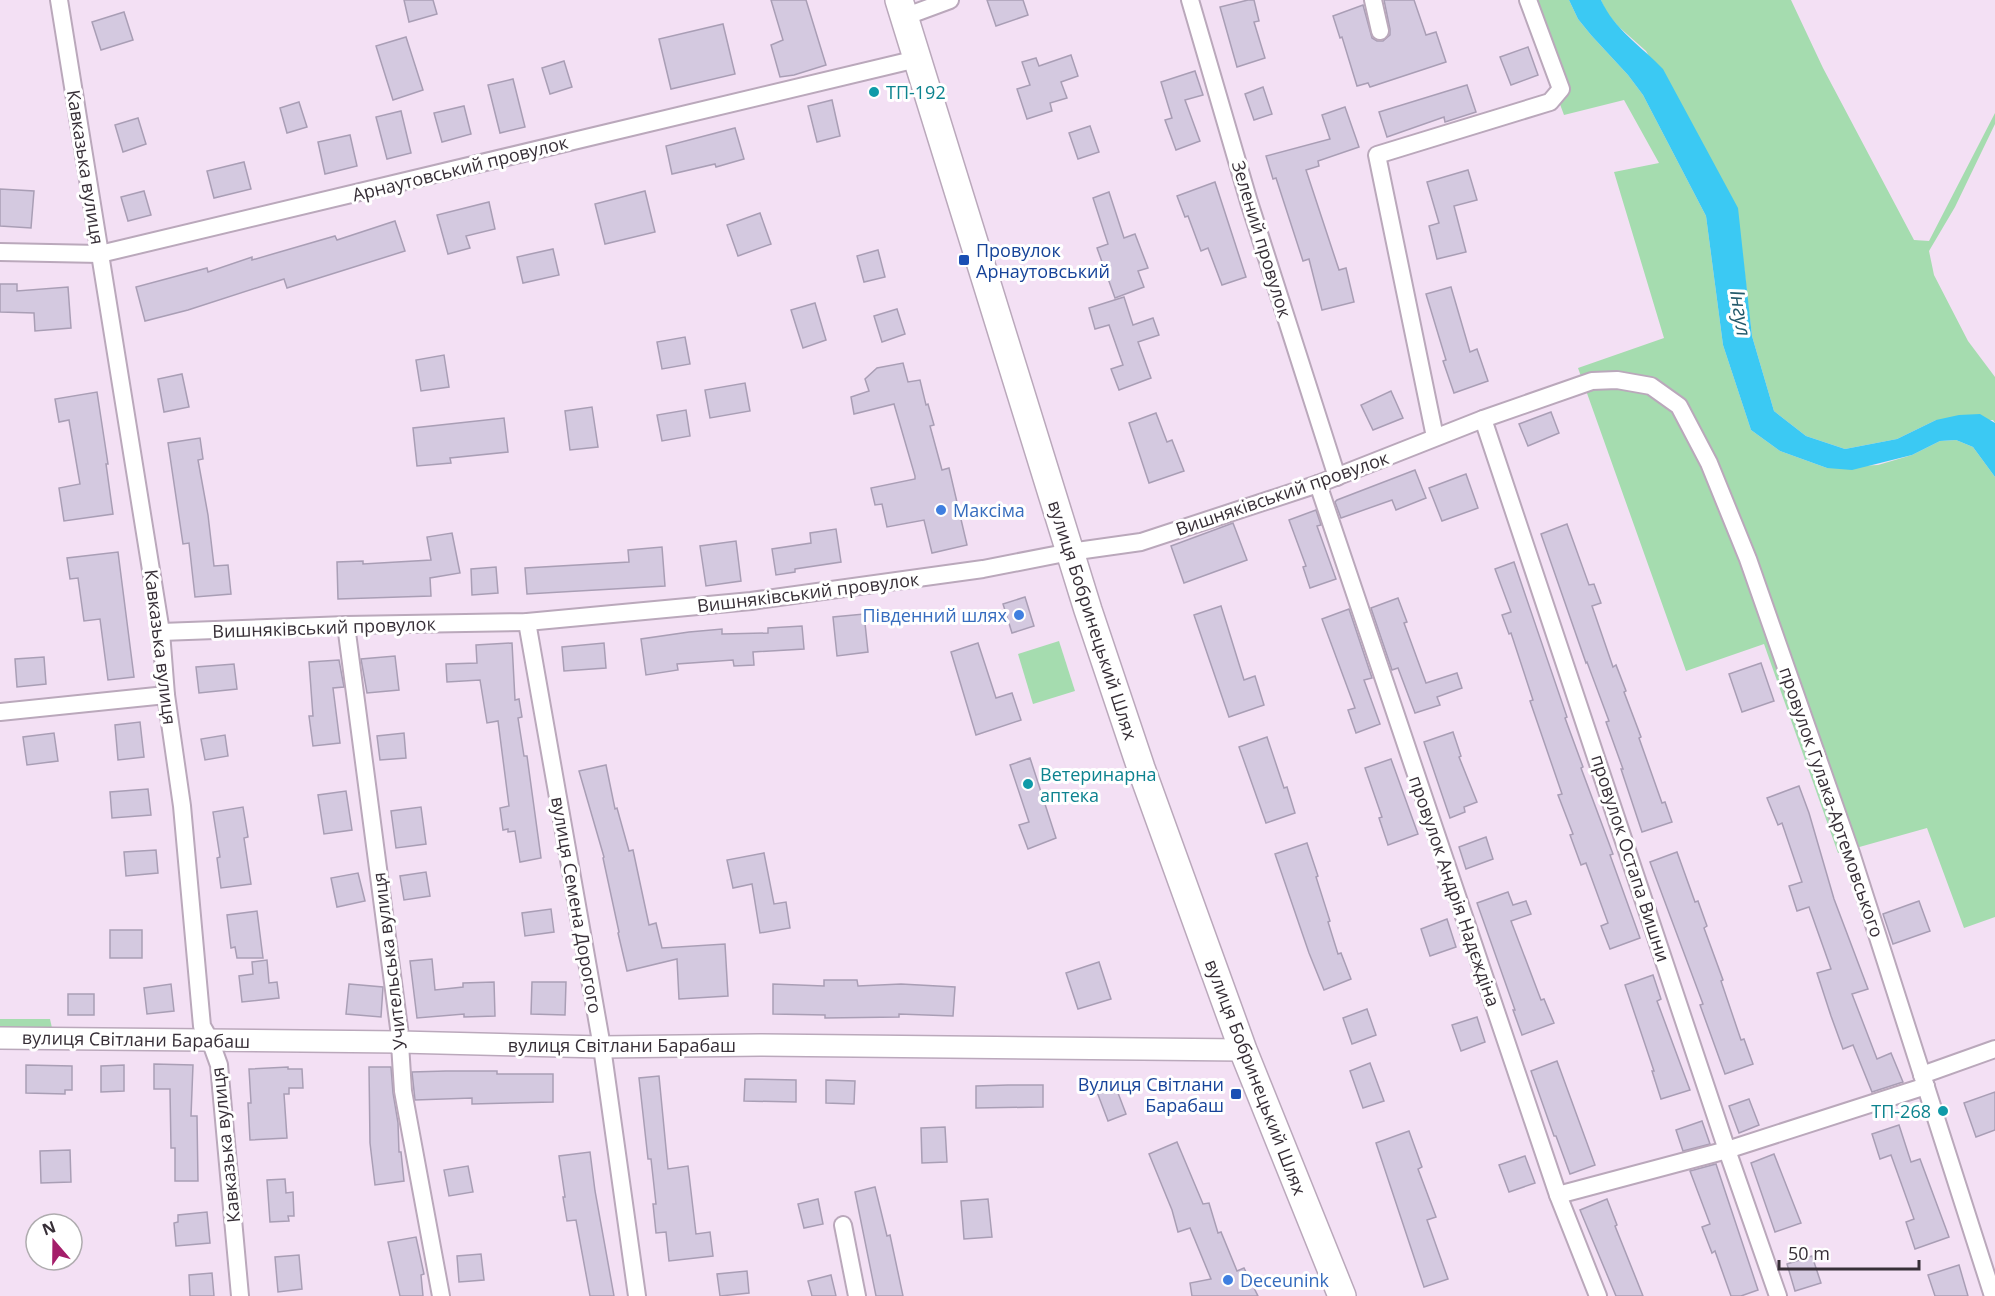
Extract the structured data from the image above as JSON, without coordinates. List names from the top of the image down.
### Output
{
  "streets": {
    "main road": ["вулиця Бобринецький Шлях"],
    "street": [
      "Кавказька вулиця",
      "Арнаутовський провулок",
      "Зелений провулок",
      "Вишняківський провулок",
      "провулок Гулака-Артемовського",
      "провулок Остапа Вишни",
      "провулок Андрія Надєждіна",
      "вулиця Семена Дорогого",
      "Учительська вулиця",
      "вулиця Світлани Барабаш"
    ]
  },
  "crossings": [
    ["Кавказька вулиця", "Арнаутовський провулок"],
    ["Кавказька вулиця", "Вишняківський провулок"],
    ["Кавказька вулиця", "вулиця Світлани Барабаш"],
    ["Арнаутовський провулок", "вулиця Бобринецький Шлях"],
    ["Зелений провулок", "Вишняківський провулок"],
    ["Вишняківський провулок", "вулиця Бобринецький Шлях"],
    ["Вишняківський провулок", "провулок Гулака-Артемовського"],
    ["Вишняківський провулок", "провулок Остапа Вишни"],
    ["Вишняківський провулок", "провулок Андрія Надєждіна"],
    ["Вишняківський провулок", "вулиця Семена Дорогого"],
    ["Вишняківський провулок", "Учительська вулиця"],
    ["вулиця Бобринецький Шлях", "вулиця Світлани Барабаш"],
    ["вулиця Семена Дорогого", "вулиця Світлани Барабаш"],
    ["Учительська вулиця", "вулиця Світлани Барабаш"]
  ],
  "water": ["Інгул"],
  "places": {
    "other": [
      "ТП-192",
      "Максіма",
      "Південний шлях",
      "Ветеринарна аптека",
      "ТП-268",
      "Deceunink"
    ],
    "transit": ["Провулок Арнаутовський", "Вулиця Світлани Барабаш"]
  },
  "scale_bar": "50 m",
  "north": "top"
}
